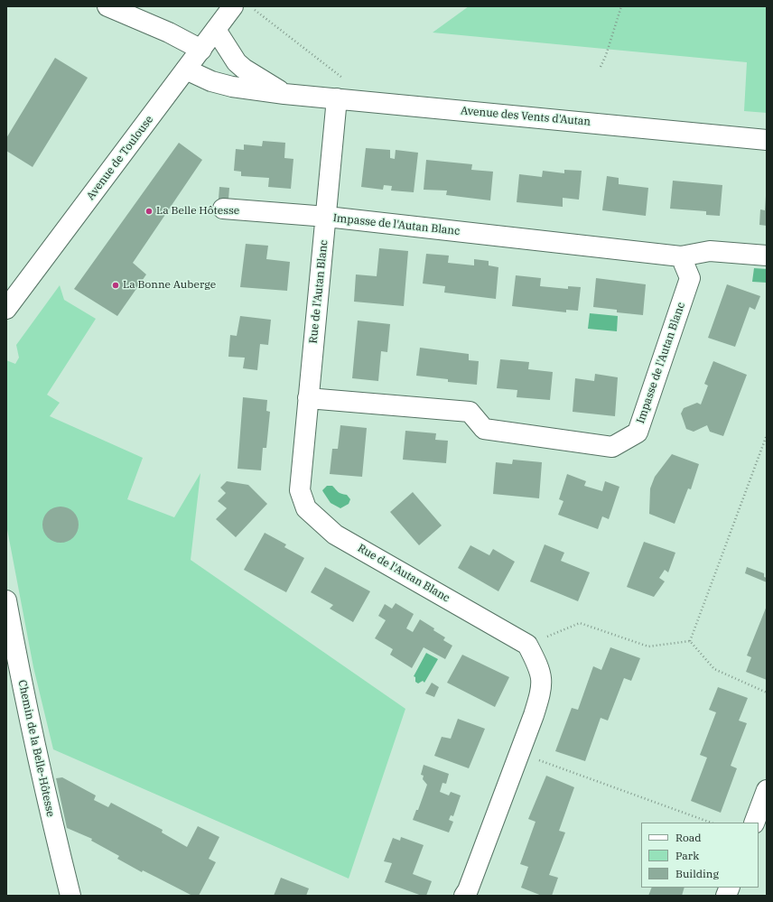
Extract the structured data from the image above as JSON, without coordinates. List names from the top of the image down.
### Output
{
  "streets": {
    "street": [
      "Avenue des Vents d'Autan",
      "Avenue de Toulouse",
      "Impasse de l'Autan Blanc",
      "Rue de l'Autan Blanc",
      "Chemin de la Belle-Hôtesse"
    ]
  },
  "crossings": [
    ["Avenue des Vents d'Autan", "Avenue de Toulouse"],
    ["Avenue des Vents d'Autan", "Rue de l'Autan Blanc"],
    ["Impasse de l'Autan Blanc", "Rue de l'Autan Blanc"]
  ],
  "places": ["La Belle Hôtesse", "La Bonne Auberge"],
  "legend": ["Road", "Park", "Building"]
}
